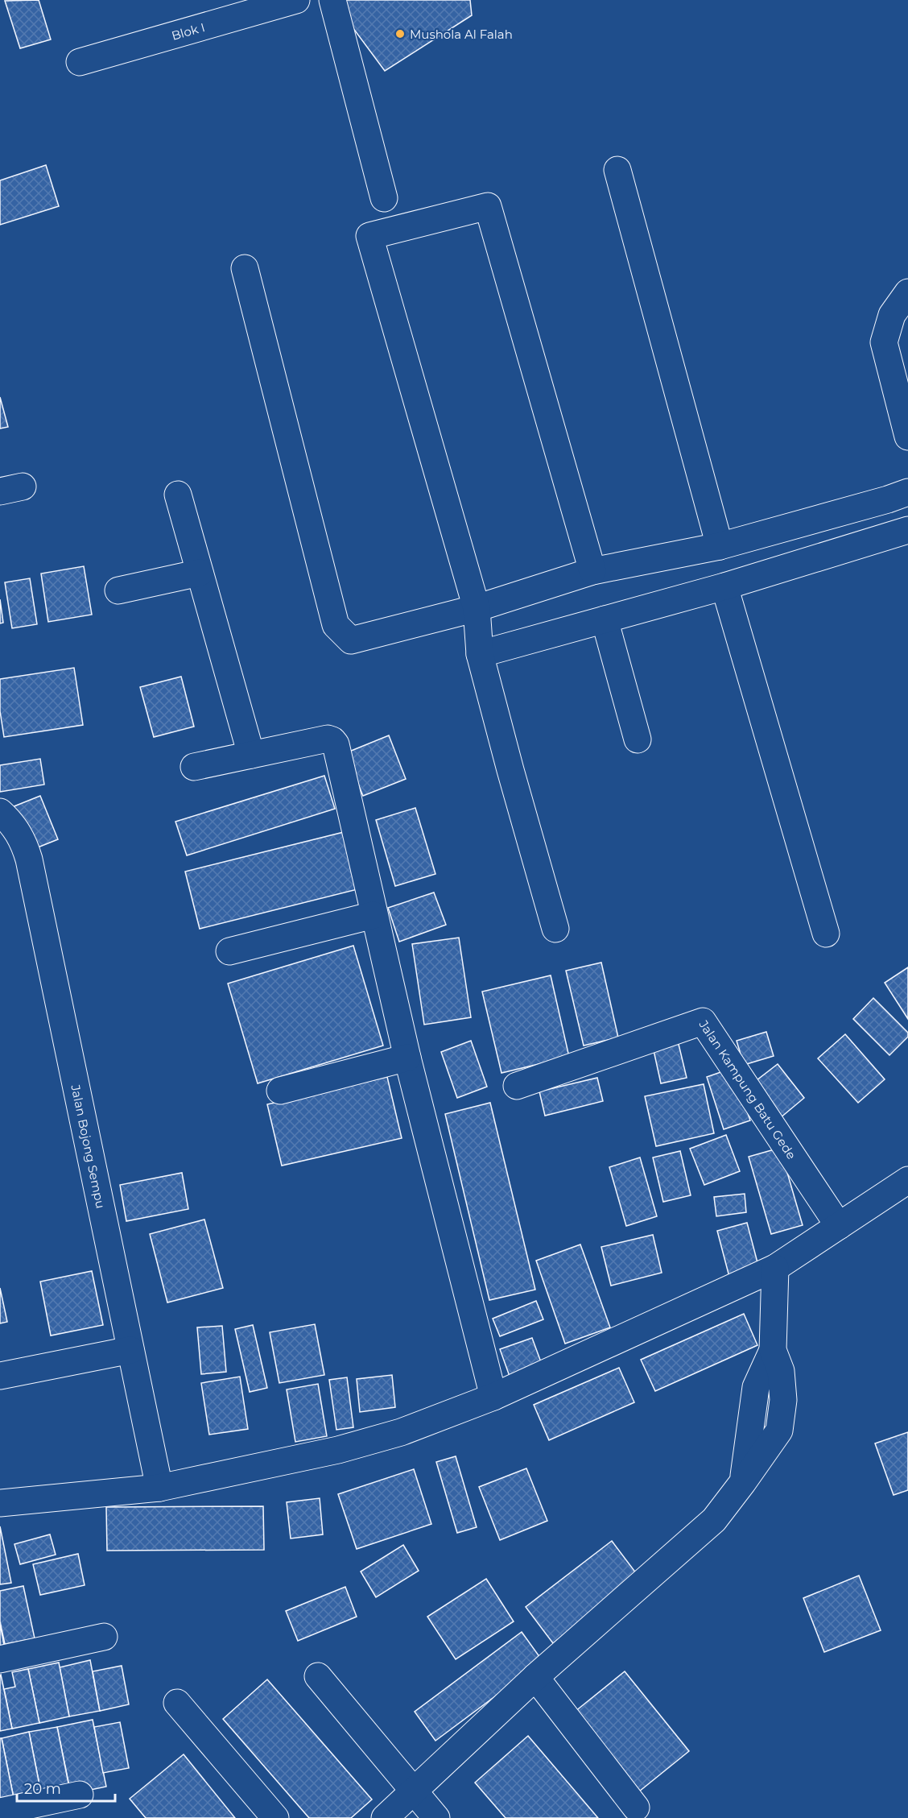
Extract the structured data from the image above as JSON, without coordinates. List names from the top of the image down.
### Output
{
  "streets": {
    "street": ["Blok I", "Jalan Kampung Batu Gede", "Jalan Bojong Sempu"]
  },
  "places": ["Mushola Al Falah"],
  "scale_bar": "20 m"
}
